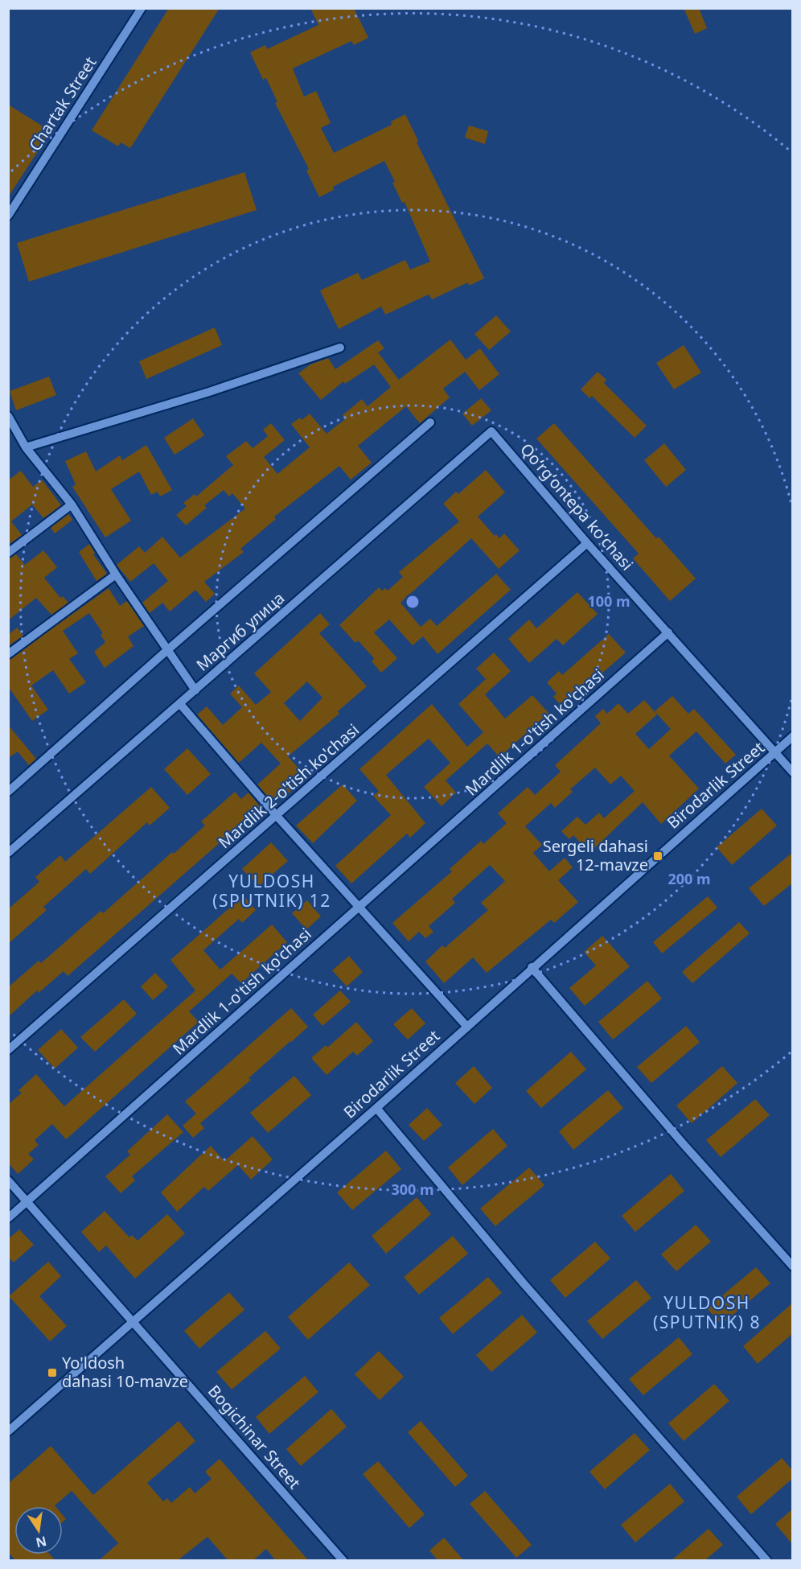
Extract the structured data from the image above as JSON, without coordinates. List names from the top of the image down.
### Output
{
  "streets": {
    "street": [
      "Chartak Street",
      "Qoʻrgʻontepa koʻchasi",
      "Маргиб улица",
      "Mardlik 1-o'tish ko'chasi",
      "Birodarlik Street",
      "Mardlik 2-o'tish ko'chasi",
      "Bogichinar Street"
    ]
  },
  "crossings": [
    ["Qoʻrgʻontepa koʻchasi", "Маргиб улица"],
    ["Qoʻrgʻontepa koʻchasi", "Mardlik 1-o'tish ko'chasi"],
    ["Qoʻrgʻontepa koʻchasi", "Birodarlik Street"],
    ["Qoʻrgʻontepa koʻchasi", "Mardlik 2-o'tish ko'chasi"],
    ["Mardlik 1-o'tish ko'chasi", "Bogichinar Street"],
    ["Birodarlik Street", "Bogichinar Street"]
  ],
  "districts": ["YULDOSH (SPUTNIK) 12", "YULDOSH (SPUTNIK) 8"],
  "places": {
    "transit": ["Sergeli dahasi 12-mavze", "Yo'ldosh dahasi 10-mavze"]
  },
  "north": "bottom",
  "rings": ["100 m", "200 m", "300 m"]
}
